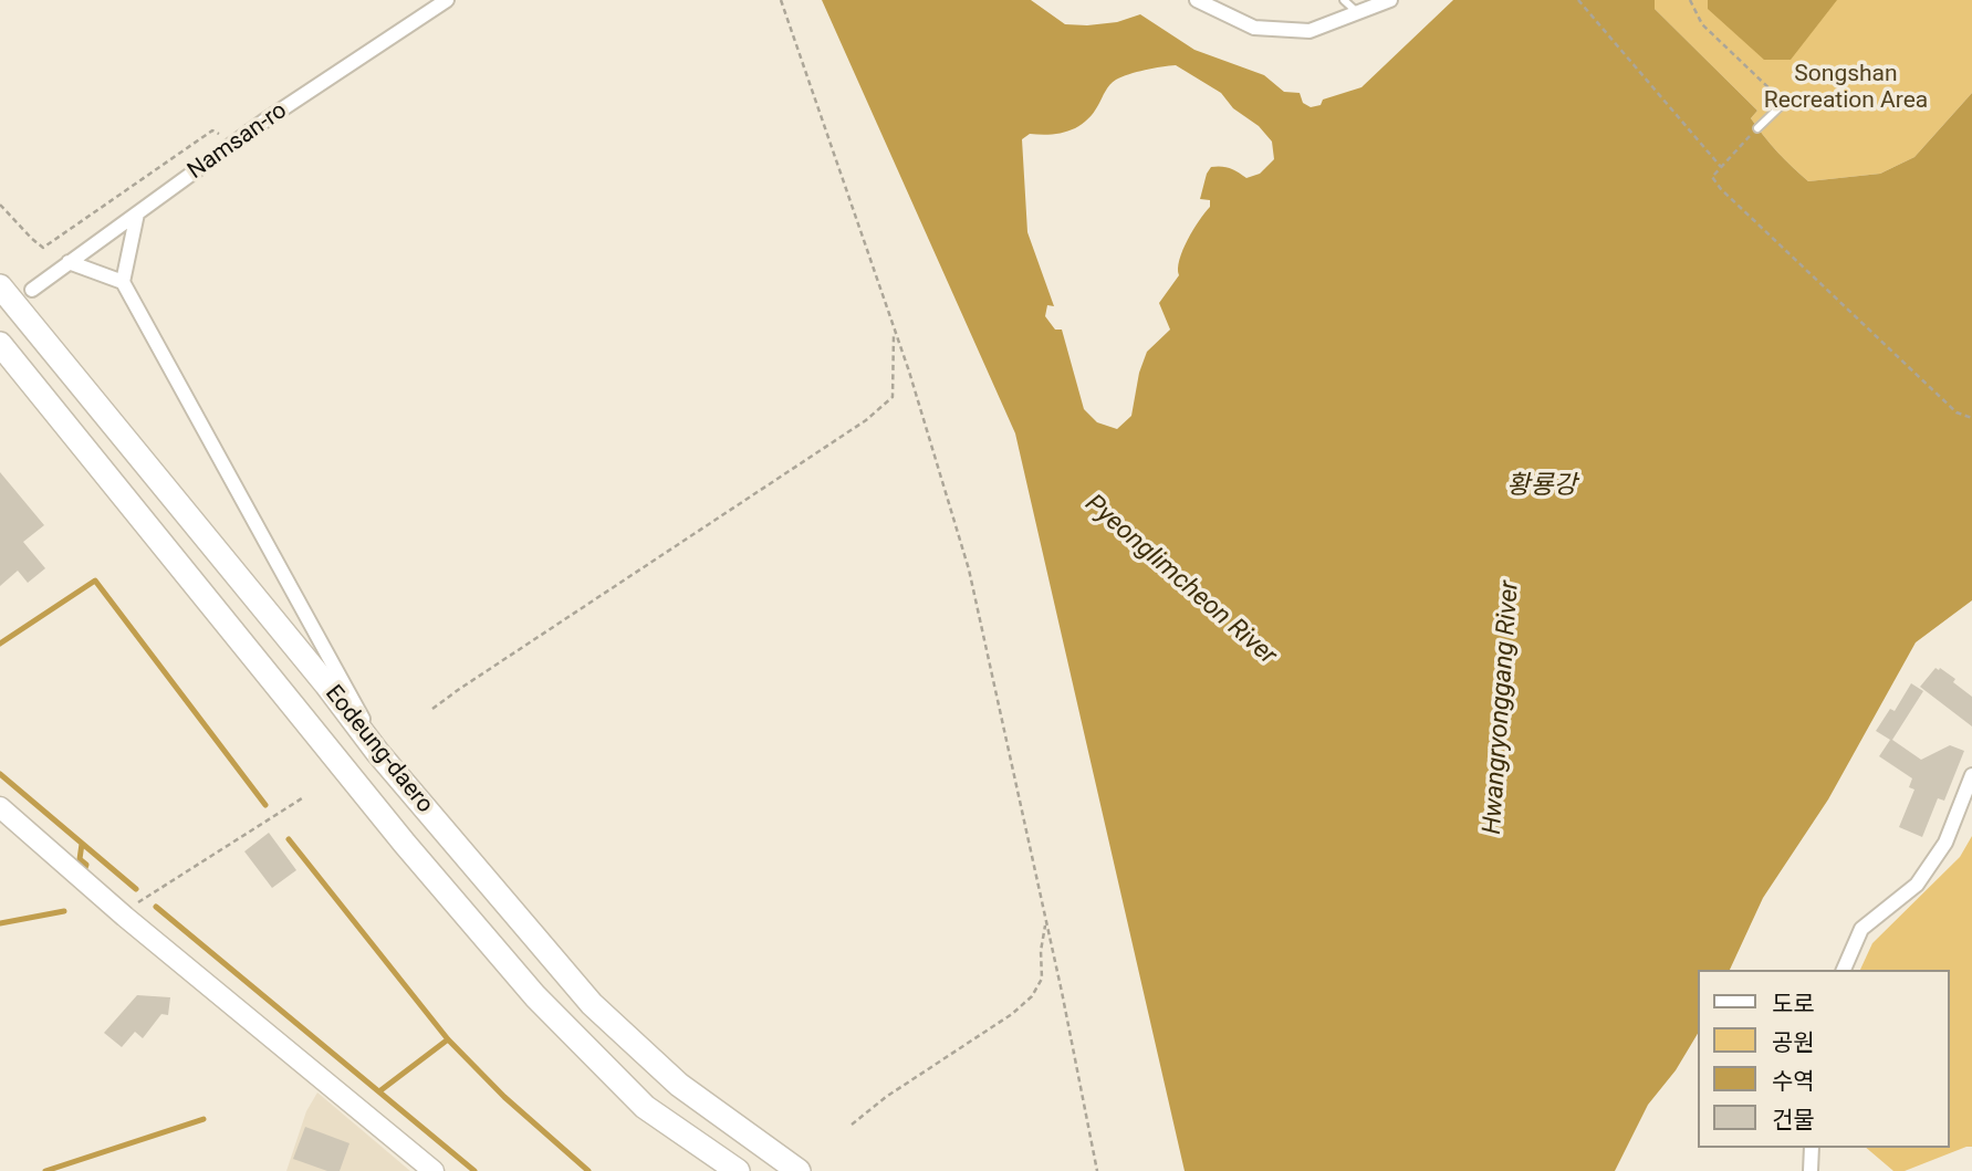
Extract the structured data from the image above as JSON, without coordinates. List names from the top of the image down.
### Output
{
  "streets": {
    "main road": ["Eodeung-daero"],
    "street": ["Namsan-ro"]
  },
  "water": ["황룡강", "Pyeonglimcheon River", "Hwangryonggang River"],
  "parks": ["Songshan Recreation Area"],
  "legend": [
    "도로",
    "공원",
    "수역",
    "건물"
  ]
}
